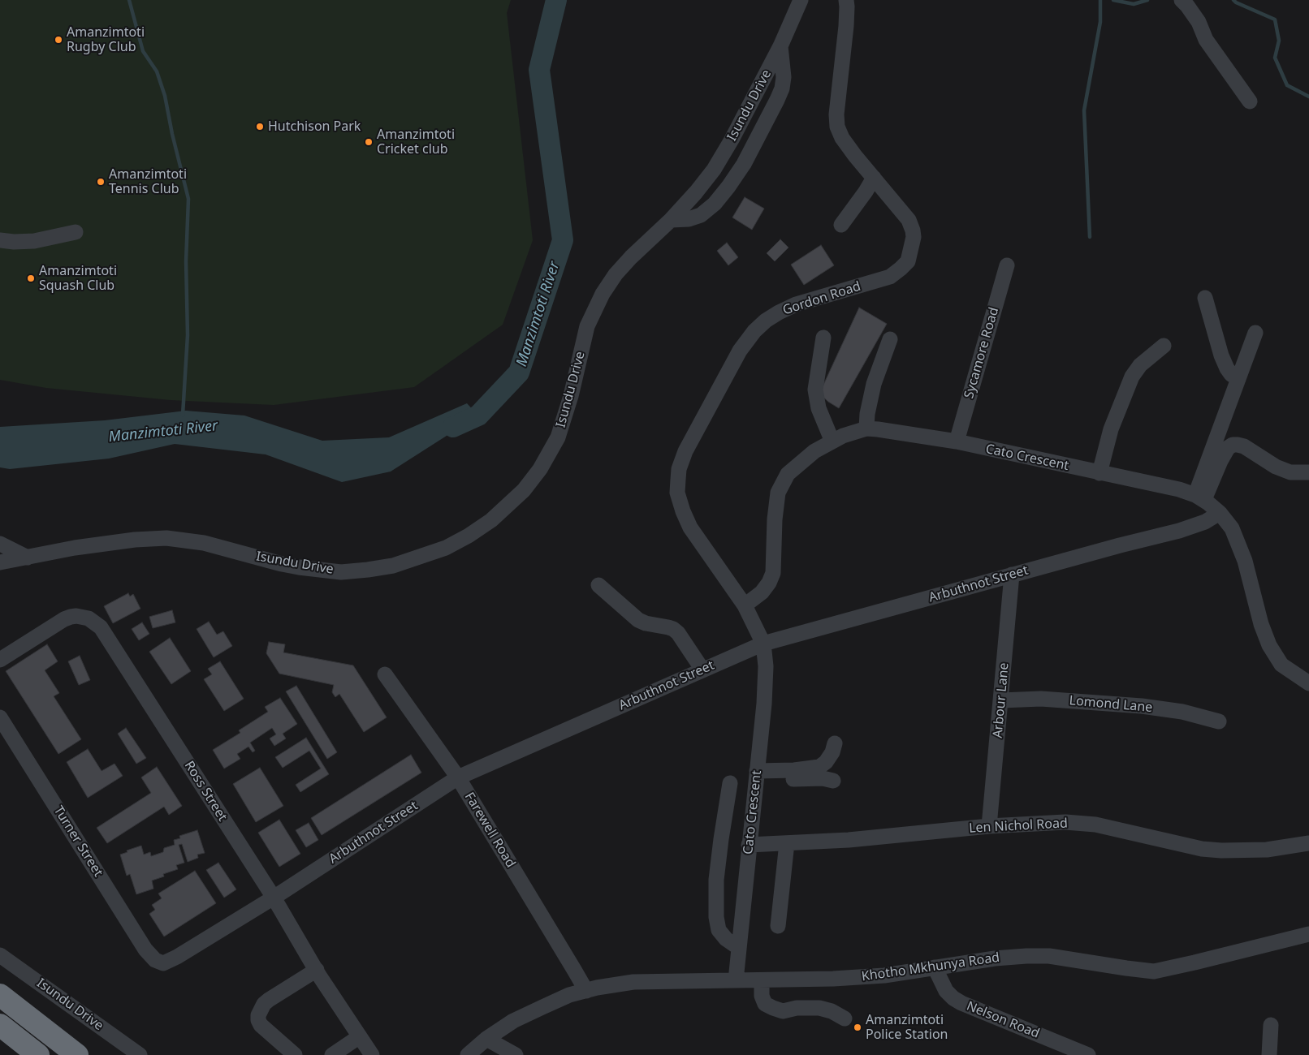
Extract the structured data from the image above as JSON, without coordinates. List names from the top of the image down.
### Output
{
  "streets": {
    "street": [
      "Isundu Drive",
      "Gordon Road",
      "Sycamore Road",
      "Cato Crescent",
      "Arbuthnot Street",
      "Arbour Lane",
      "Lomond Lane",
      "Ross Street",
      "Len Nichol Road",
      "Farewell Road",
      "Turner Street",
      "Khotho Mkhunya Road",
      "Nelson Road"
    ]
  },
  "crossings": [
    ["Gordon Road", "Cato Crescent"],
    ["Gordon Road", "Arbuthnot Street"],
    ["Sycamore Road", "Cato Crescent"],
    ["Cato Crescent", "Arbuthnot Street"],
    ["Cato Crescent", "Len Nichol Road"],
    ["Cato Crescent", "Khotho Mkhunya Road"],
    ["Arbuthnot Street", "Arbour Lane"],
    ["Arbuthnot Street", "Ross Street"],
    ["Arbuthnot Street", "Farewell Road"],
    ["Arbuthnot Street", "Turner Street"],
    ["Arbour Lane", "Lomond Lane"],
    ["Arbour Lane", "Len Nichol Road"],
    ["Farewell Road", "Khotho Mkhunya Road"],
    ["Khotho Mkhunya Road", "Nelson Road"]
  ],
  "water": ["Manzimtoti River"],
  "places": [
    "Amanzimtoti Rugby Club",
    "Hutchison Park",
    "Amanzimtoti Cricket club",
    "Amanzimtoti Tennis Club",
    "Amanzimtoti Squash Club",
    "Amanzimtoti Police Station"
  ]
}
